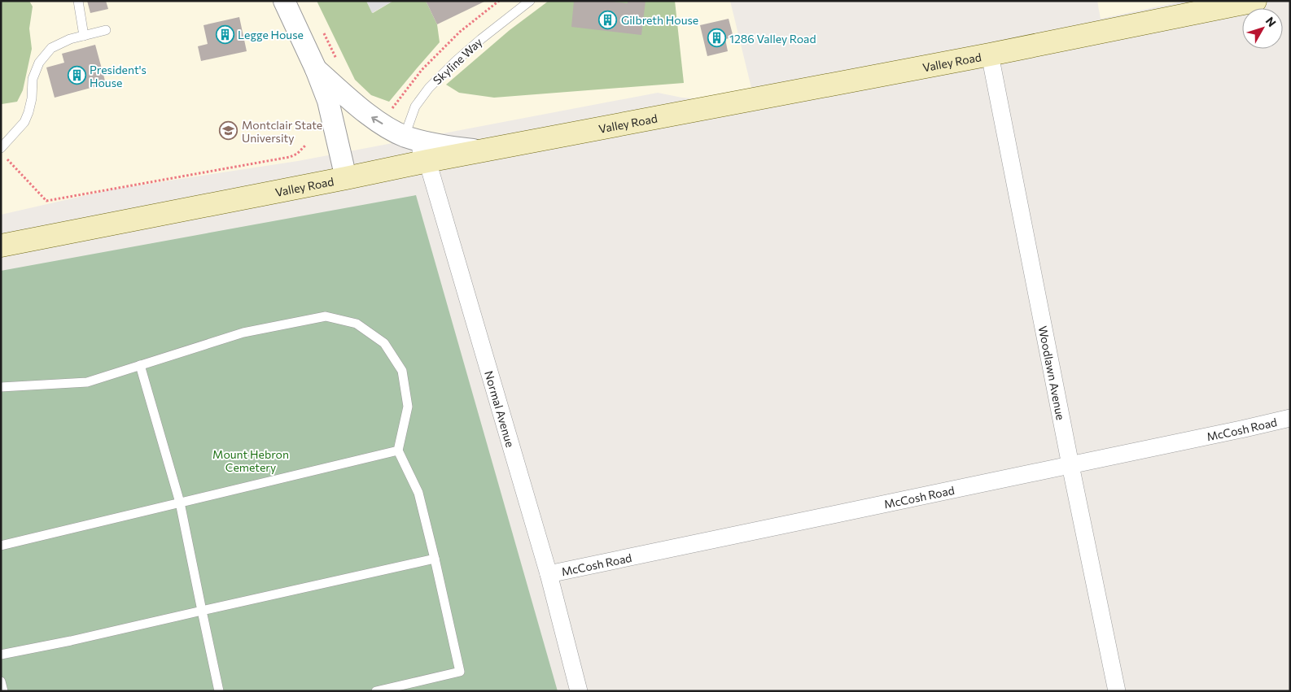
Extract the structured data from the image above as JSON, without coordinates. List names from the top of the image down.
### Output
{
  "streets": {
    "main road": ["Valley Road"],
    "street": ["Woodlawn Avenue", "Normal Avenue", "McCosh Road"],
    "lane": ["Skyline Way"]
  },
  "crossings": [
    ["Skyline Way", "Normal Avenue"],
    ["Valley Road", "Woodlawn Avenue"],
    ["Valley Road", "Normal Avenue"],
    ["Woodlawn Avenue", "McCosh Road"],
    ["Normal Avenue", "McCosh Road"]
  ],
  "parks": ["Mount Hebron Cemetery"],
  "places": {
    "building": [
      "Gilbreth House",
      "Legge House",
      "1286 Valley Road",
      "President's House"
    ],
    "school or university": ["Montclair State University"]
  },
  "north": "top right"
}
